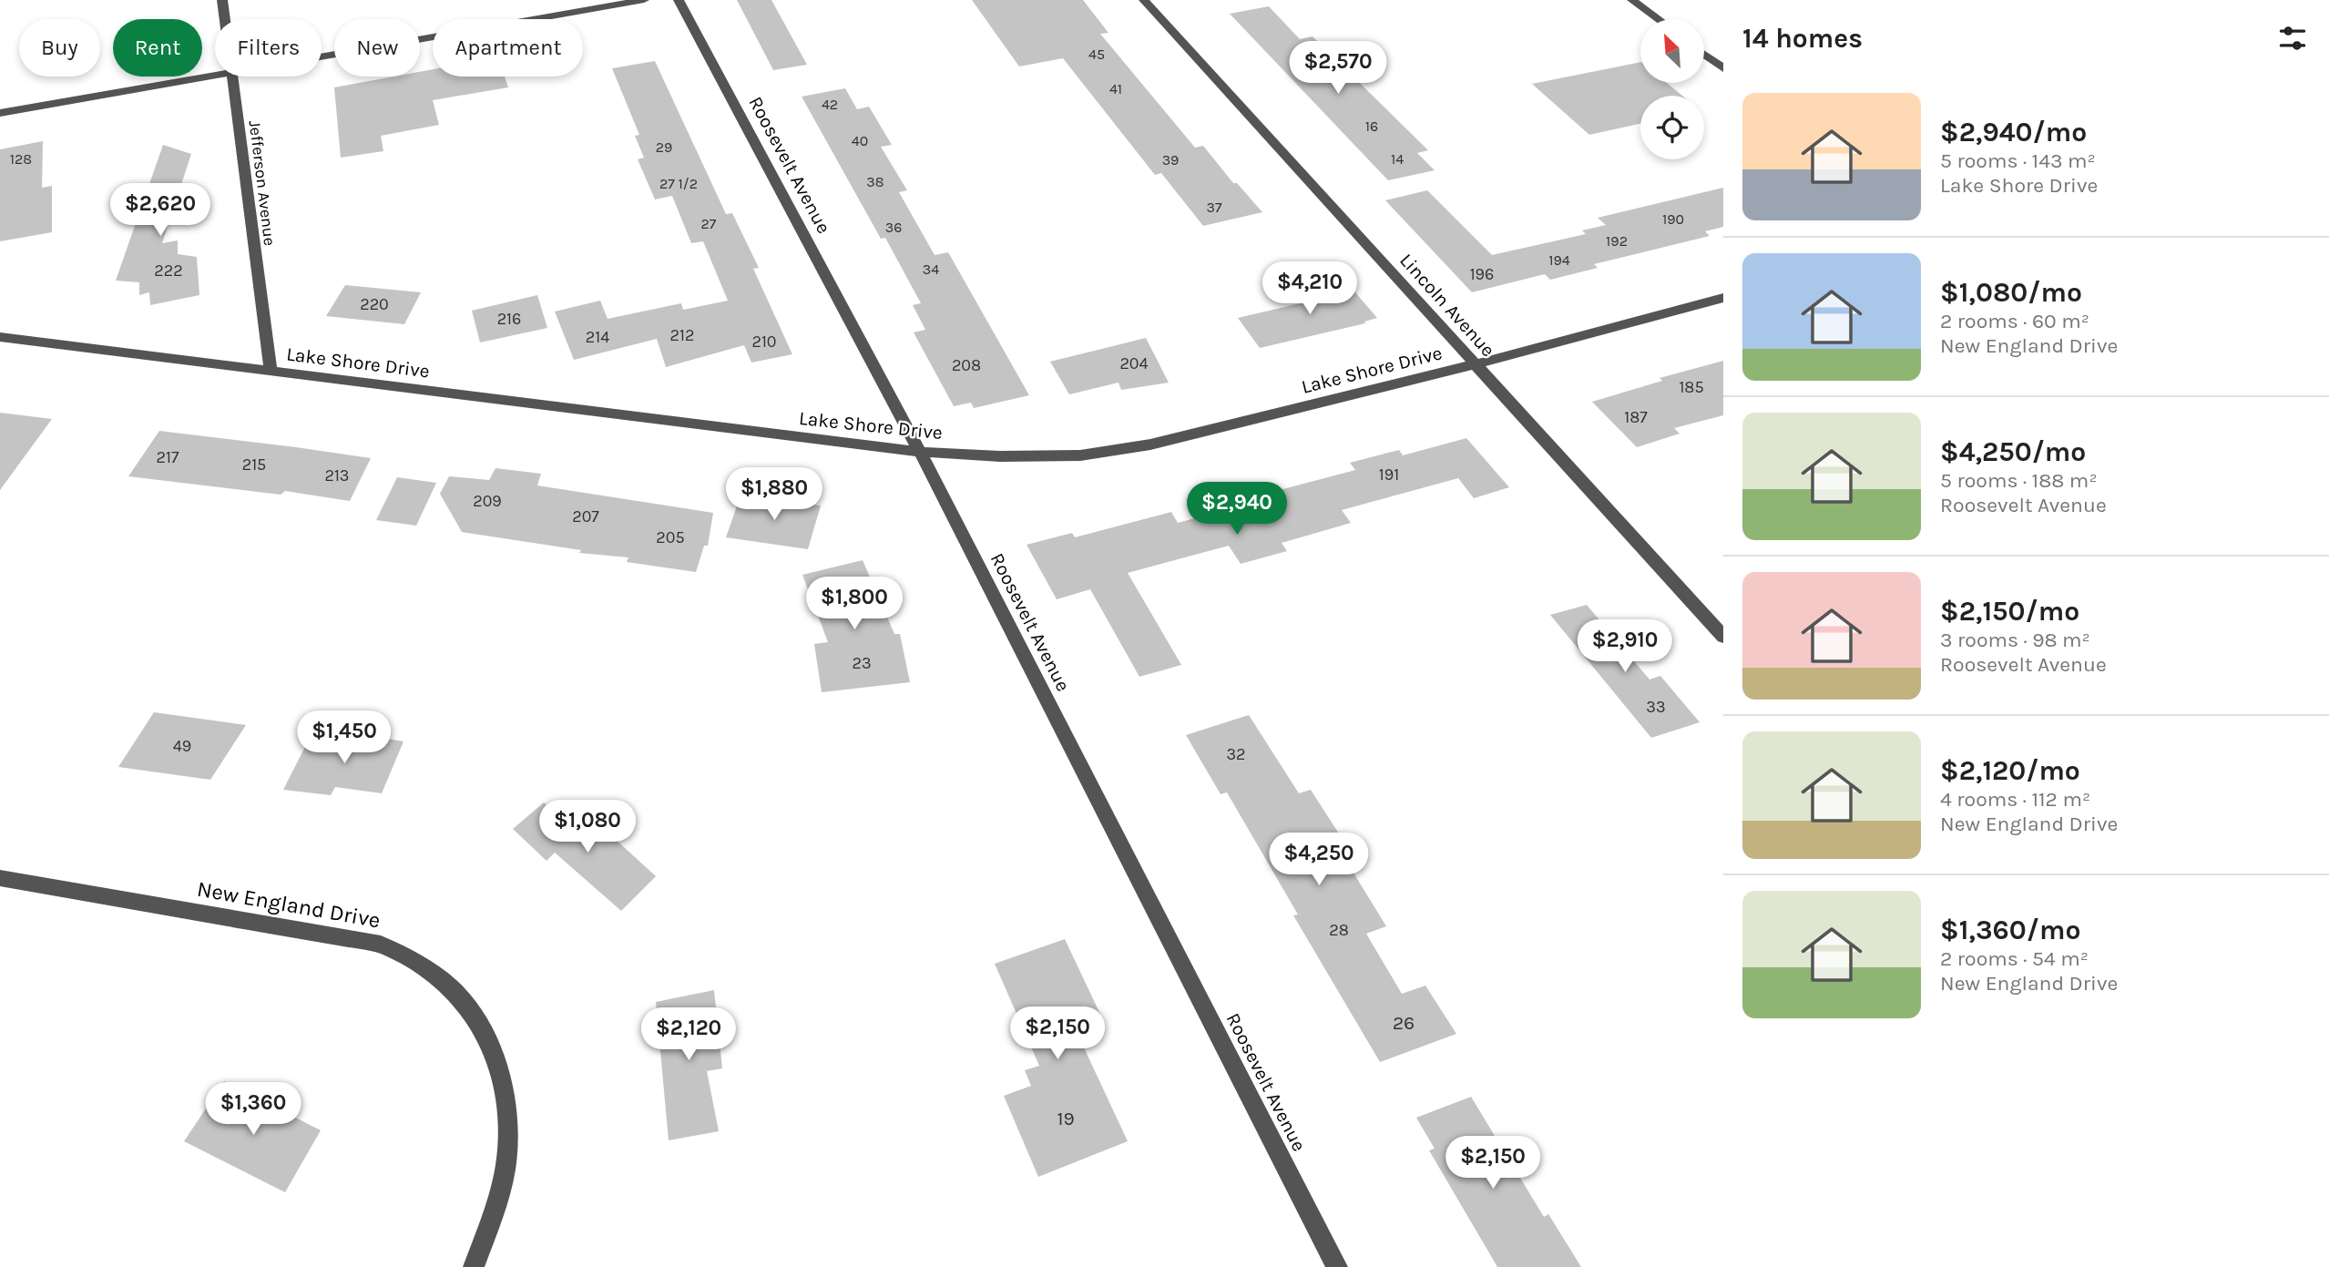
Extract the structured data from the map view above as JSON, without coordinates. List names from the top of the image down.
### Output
{
  "streets": {
    "street": [
      "Roosevelt Avenue",
      "Jefferson Avenue",
      "Lincoln Avenue",
      "Lake Shore Drive",
      "New England Drive"
    ]
  },
  "crossings": [
    ["Roosevelt Avenue", "Lake Shore Drive"],
    ["Jefferson Avenue", "Lake Shore Drive"],
    ["Lincoln Avenue", "Lake Shore Drive"]
  ],
  "house_numbers": [
    "45",
    "41",
    "42",
    "16",
    "40",
    "29",
    "128",
    "14",
    "39",
    "38",
    "27 1/2",
    "37",
    "190",
    "27",
    "36",
    "192",
    "194",
    "34",
    "222",
    "196",
    "220",
    "216",
    "212",
    "214",
    "210",
    "204",
    "208",
    "185",
    "187",
    "217",
    "215",
    "191",
    "213",
    "209",
    "207",
    "205",
    "23",
    "33",
    "49",
    "32",
    "28",
    "26",
    "19"
  ],
  "north": "top left",
  "page": {
    "heading": "14 homes",
    "chip": [
      "Buy",
      "Rent",
      "Filters",
      "New",
      "Apartment"
    ],
    "price": [
      "$2,570",
      "$2,620",
      "$4,210",
      "$1,880",
      "$2,940",
      "$1,800",
      "$2,910",
      "$1,450",
      "$1,080",
      "$4,250",
      "$2,150",
      "$2,120",
      "$1,360",
      "$2,150"
    ],
    "list": [
      {
        "name": "$2,940/mo",
        "note": "5 rooms · 143 m² · Lake Shore Drive"
      },
      {
        "name": "$1,080/mo",
        "note": "2 rooms · 60 m² · New England Drive"
      },
      {
        "name": "$4,250/mo",
        "note": "5 rooms · 188 m² · Roosevelt Avenue"
      },
      {
        "name": "$2,150/mo",
        "note": "3 rooms · 98 m² · Roosevelt Avenue"
      },
      {
        "name": "$2,120/mo",
        "note": "4 rooms · 112 m² · New England Drive"
      },
      {
        "name": "$1,360/mo",
        "note": "2 rooms · 54 m² · New England Drive"
      }
    ]
  }
}
